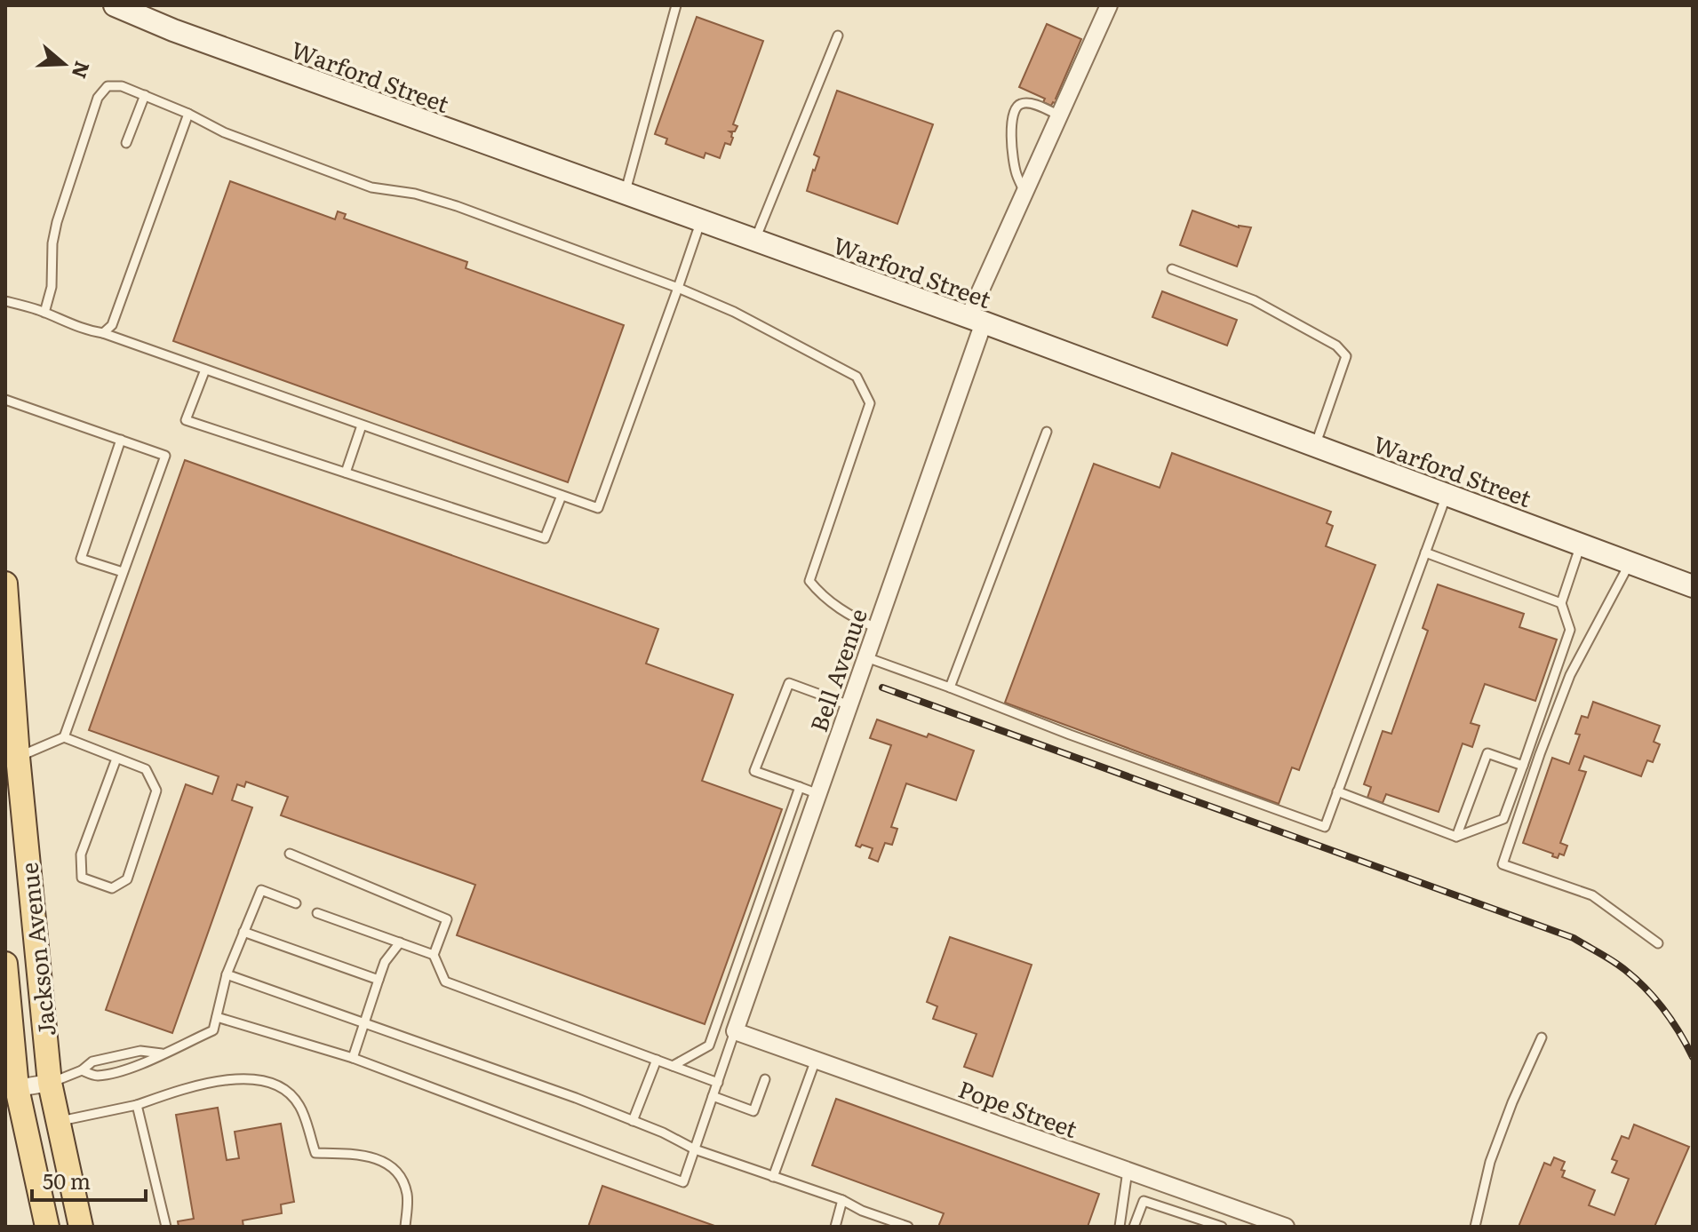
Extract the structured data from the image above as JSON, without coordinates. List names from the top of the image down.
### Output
{
  "streets": {
    "main road": ["Warford Street", "Jackson Avenue"],
    "street": ["Bell Avenue", "Pope Street"]
  },
  "crossings": [
    ["Warford Street", "Bell Avenue"],
    ["Bell Avenue", "Pope Street"]
  ],
  "scale_bar": "50 m",
  "north": "right"
}
